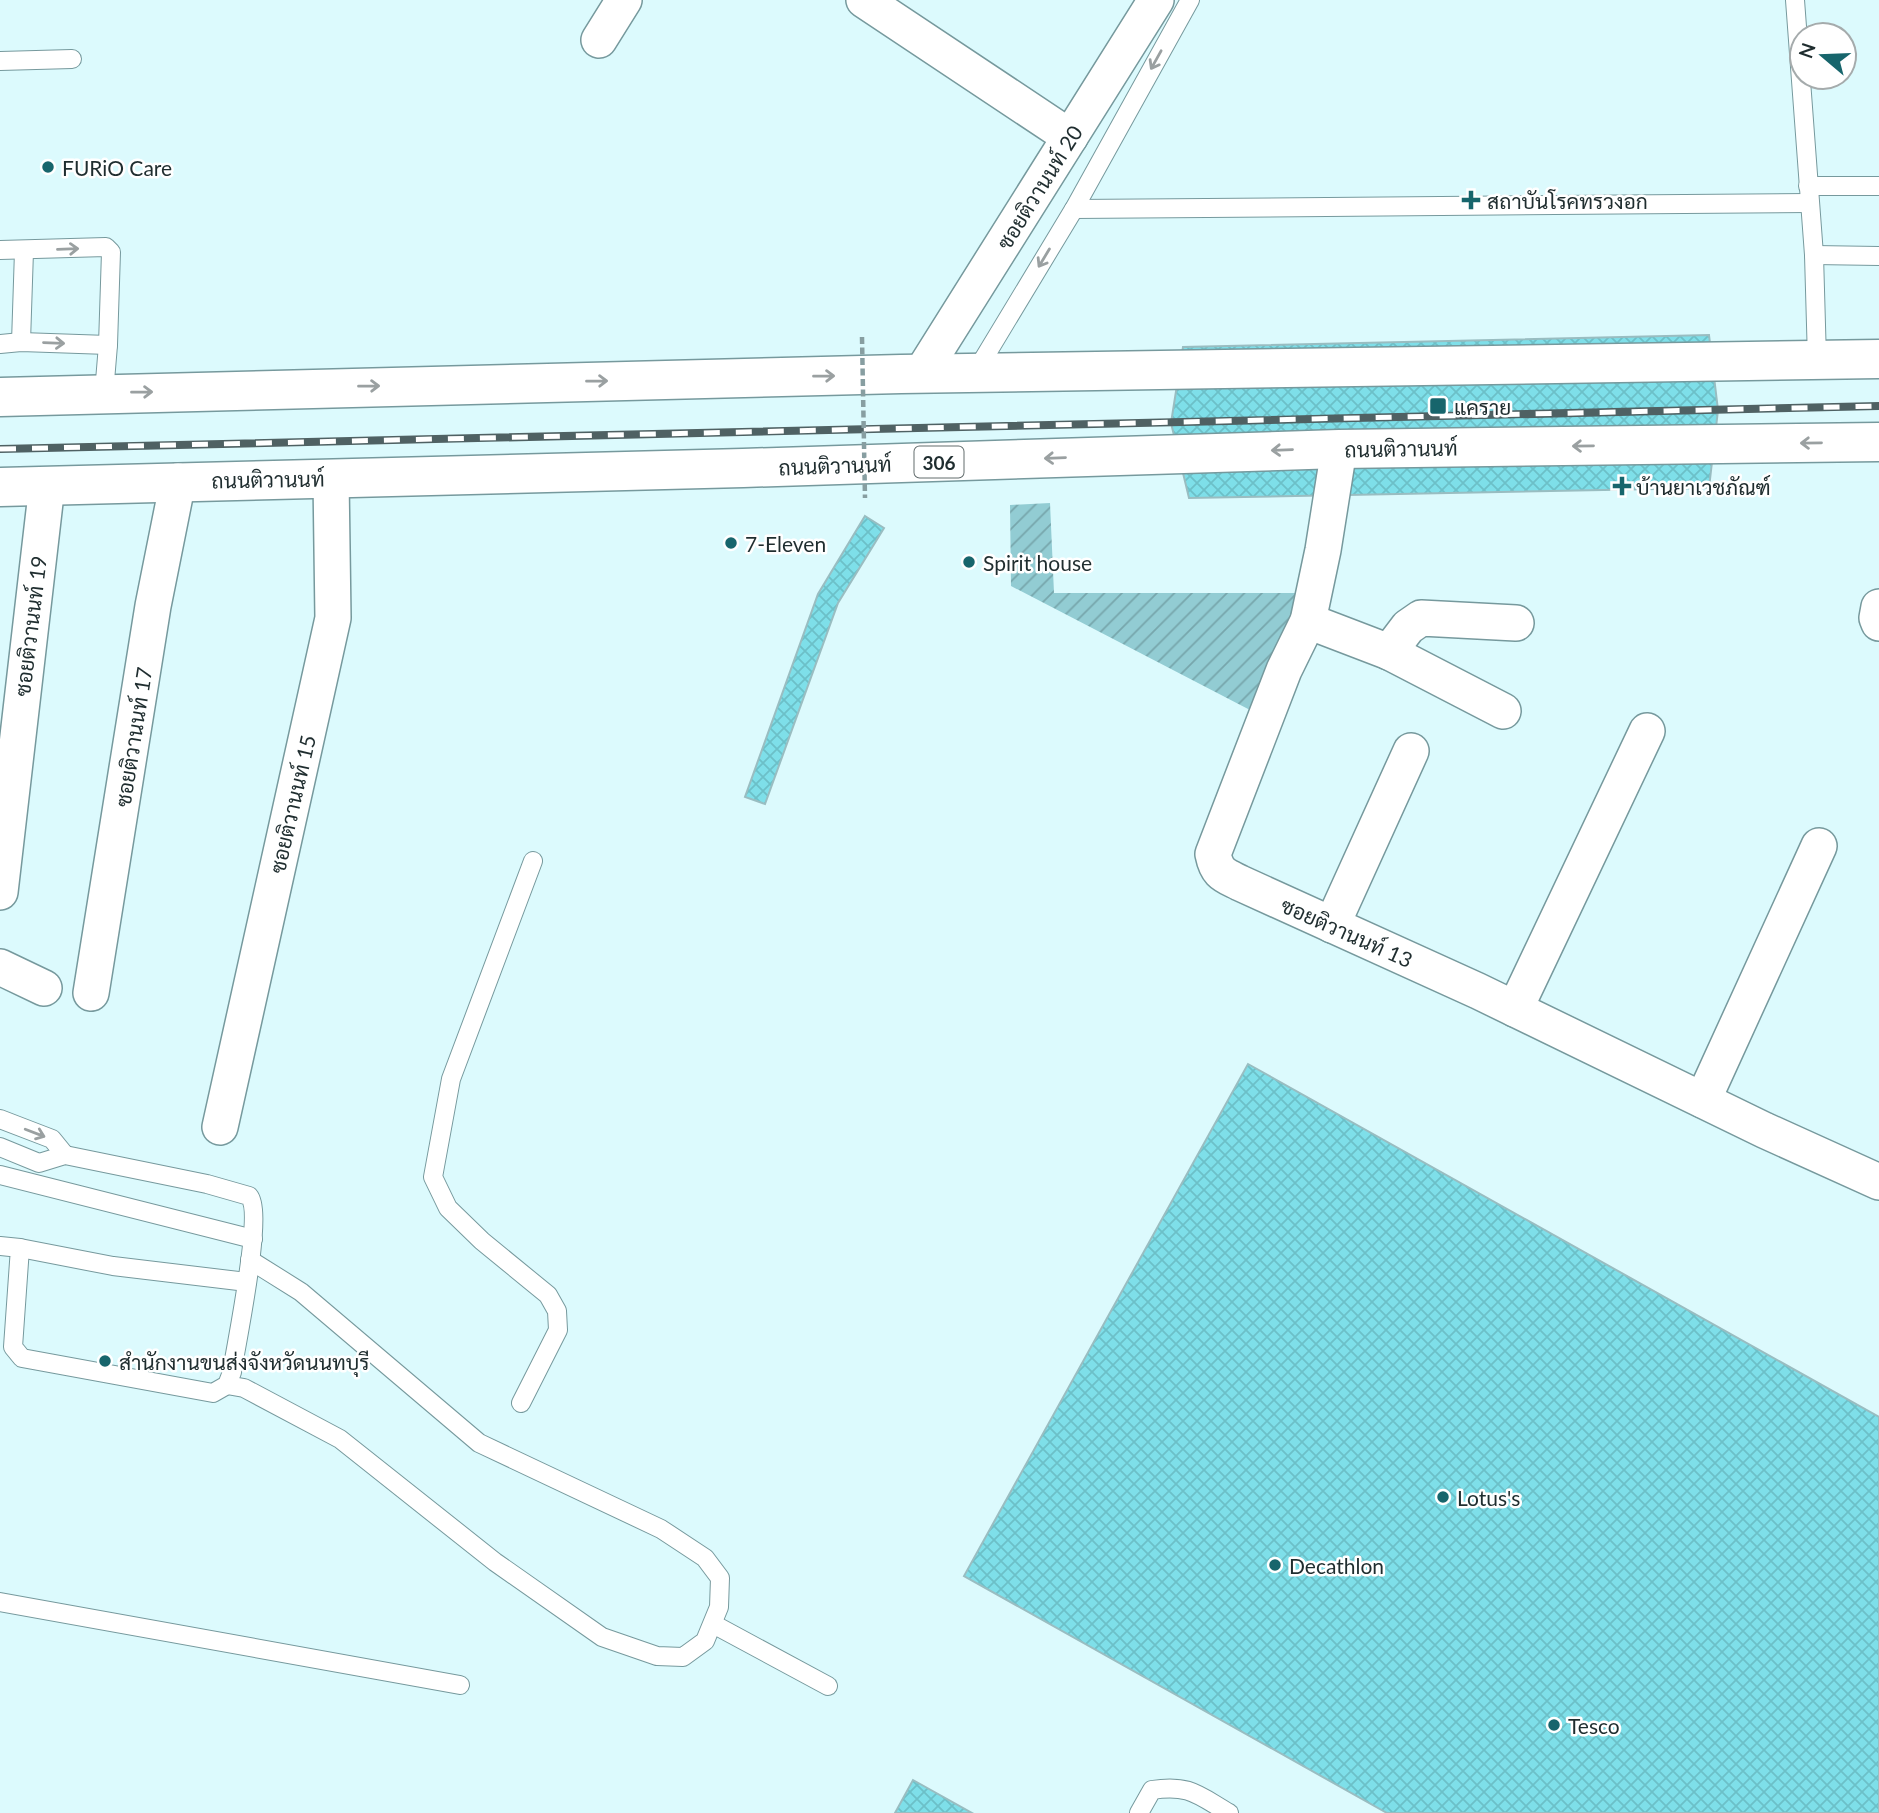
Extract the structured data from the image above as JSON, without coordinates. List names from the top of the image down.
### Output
{
  "streets": {
    "main road": ["ถนนติวานนท์", "306"],
    "street": [
      "ซอยติวานนท์ 20",
      "ซอยติวานนท์ 19",
      "ซอยติวานนท์ 17",
      "ซอยติวานนท์ 15",
      "ซอยติวานนท์ 13"
    ]
  },
  "crossings": [
    ["ถนนติวานนท์", "ซอยติวานนท์ 19"],
    ["ถนนติวานนท์", "ซอยติวานนท์ 17"],
    ["ถนนติวานนท์", "ซอยติวานนท์ 15"],
    ["ถนนติวานนท์", "ซอยติวานนท์ 13"]
  ],
  "places": {
    "other": [
      "FURiO Care",
      "7-Eleven",
      "Spirit house",
      "สำนักงานขนส่งจังหวัดนนทบุรี",
      "Lotus's",
      "Decathlon",
      "Tesco"
    ],
    "health": ["สถาบันโรคทรวงอก", "บ้านยาเวชภัณฑ์"],
    "transit": ["แคราย"]
  },
  "north": "left"
}
